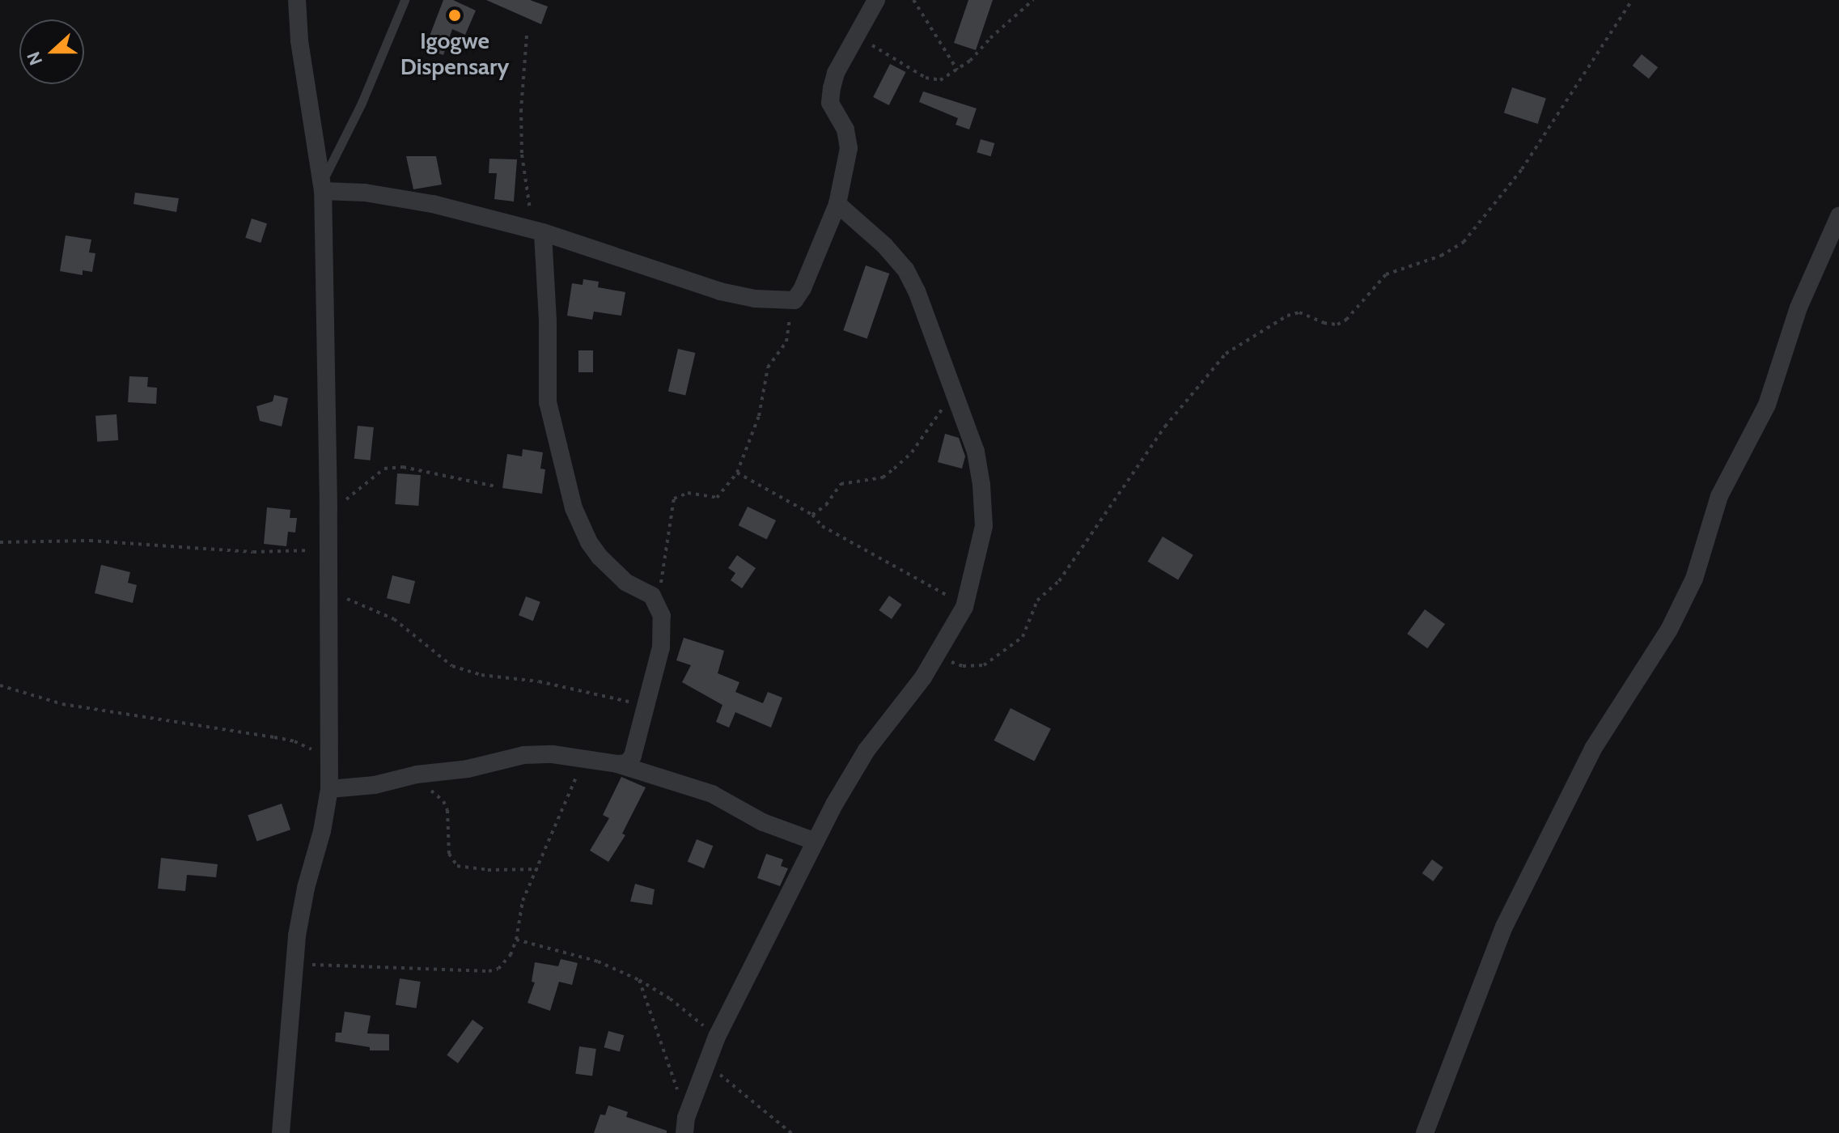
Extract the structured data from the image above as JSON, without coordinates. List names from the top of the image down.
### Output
{
  "places": ["Igogwe Dispensary"],
  "north": "left"
}
